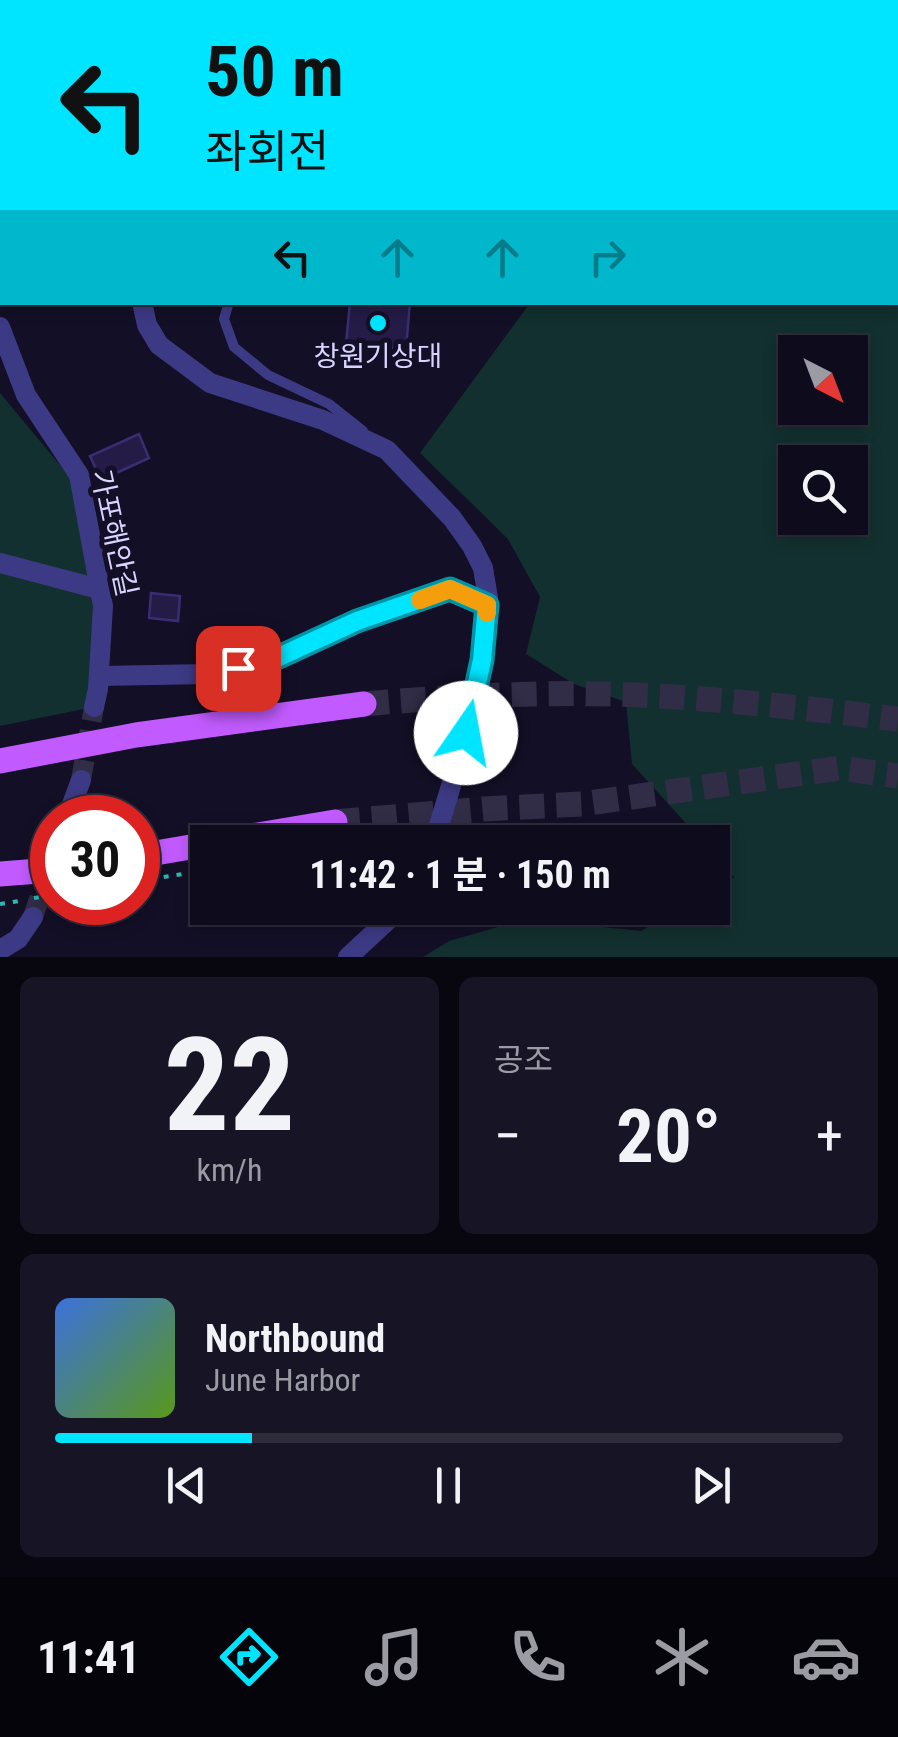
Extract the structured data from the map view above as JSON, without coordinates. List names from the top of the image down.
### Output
{
  "streets": {
    "street": ["가포해안길"]
  },
  "places": ["창원기상대"],
  "north": "bottom right",
  "page": {
    "turn": ["50 m", "좌회전"],
    "limit": "30",
    "trip": "11:42 · 1 분 · 150 m",
    "tile": [
      ["22", "km/h"],
      "공조"
    ],
    "heat": ["−", "20°", "+"],
    "song": ["Northbound", "June Harbor"],
    "tabs": "11:41"
  }
}
